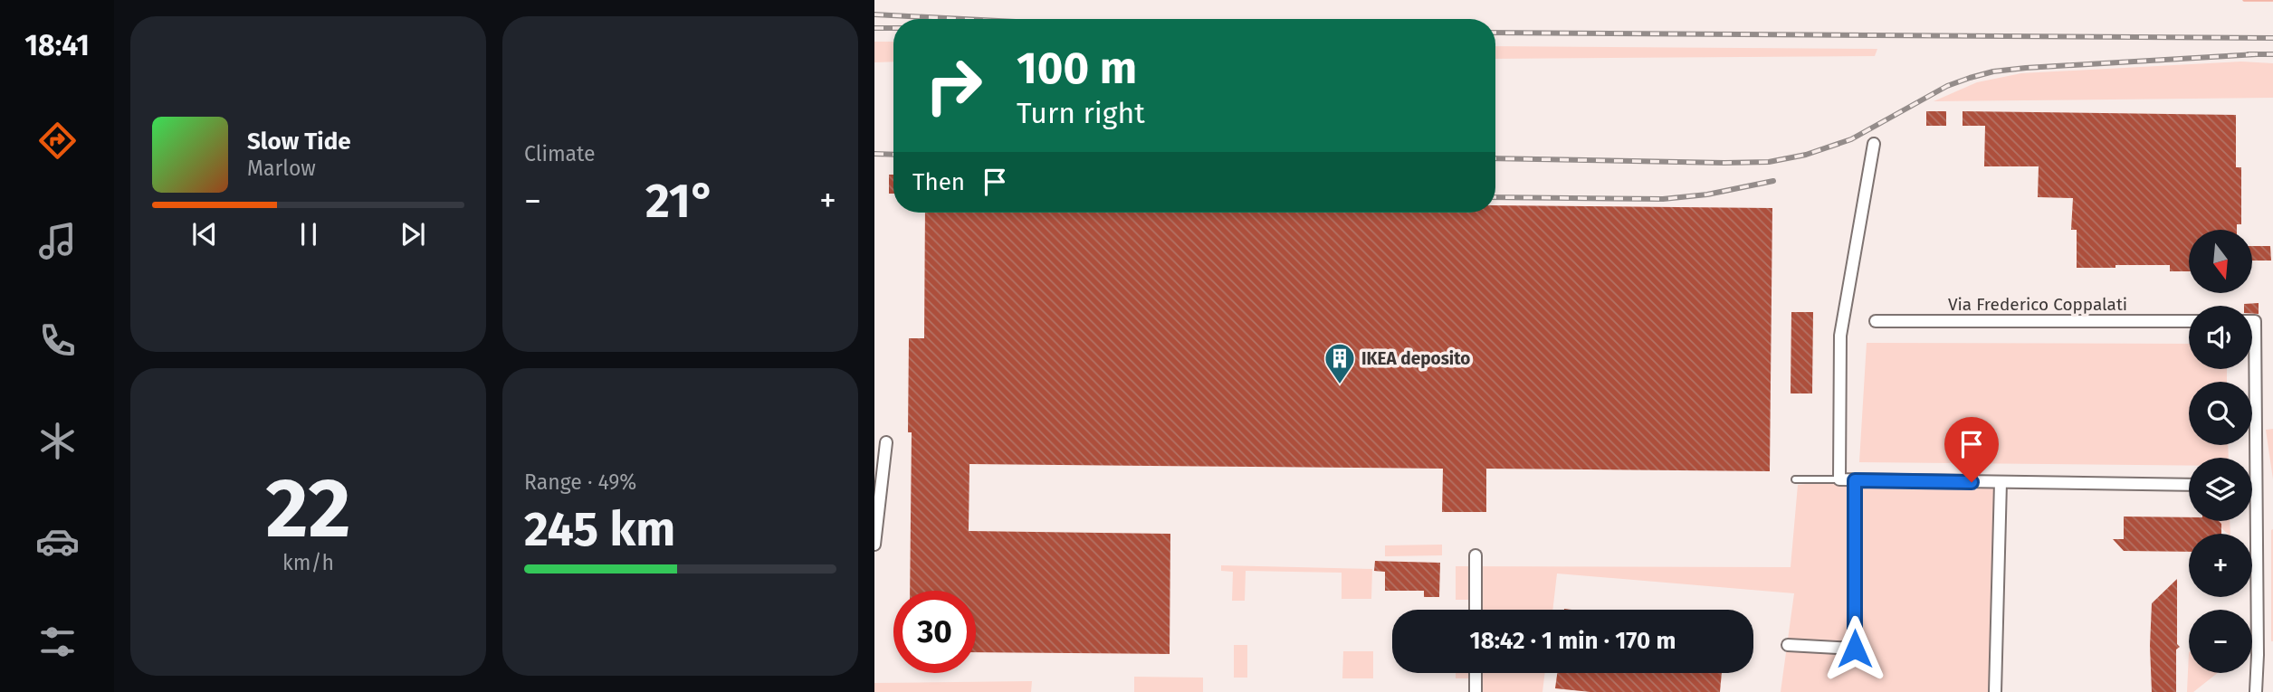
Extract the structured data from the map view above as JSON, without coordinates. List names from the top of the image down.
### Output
{
  "streets": {
    "street": ["Via Frederico Coppalati"]
  },
  "places": {
    "building": ["IKEA deposito"]
  },
  "north": "bottom",
  "page": {
    "tabs": "18:41",
    "tile": [
      "Climate",
      ["22", "km/h"],
      ["Range · 49%", "245 km"]
    ],
    "turn": ["100 m", "Turn right"],
    "song": ["Slow Tide", "Marlow"],
    "then": "Then",
    "heat": ["−", "21°", "+"],
    "map_buttons": ["+", "−"],
    "limit": "30",
    "trip": "18:42 · 1 min · 170 m"
  }
}
